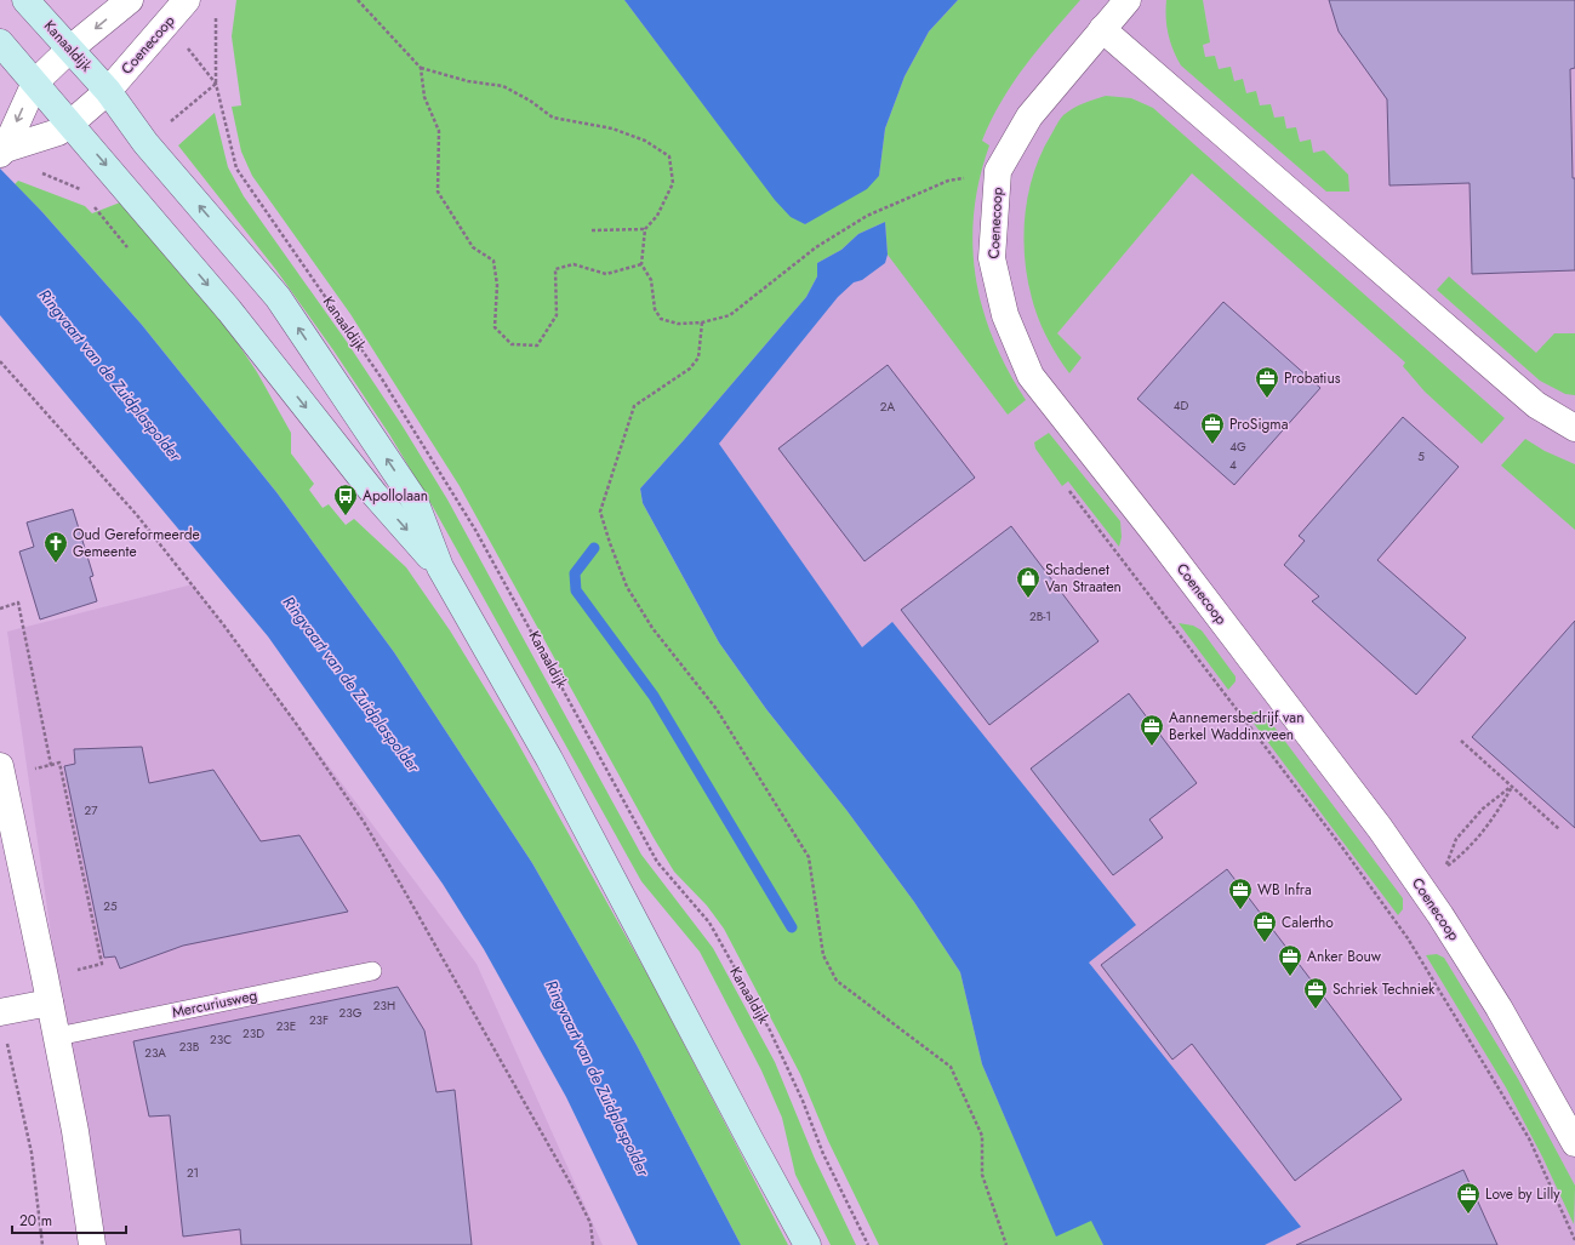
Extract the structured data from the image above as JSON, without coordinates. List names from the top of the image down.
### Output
{
  "streets": {
    "main road": ["Kanaaldijk"],
    "street": ["Coenecoop"],
    "lane": ["Mercuriusweg"]
  },
  "crossings": [
    ["Coenecoop", "Kanaaldijk"]
  ],
  "water": ["Ringvaart van de Zuidplaspolder"],
  "places": {
    "office": [
      "Probatius",
      "ProSigma",
      "Aannemersbedrijf van Berkel Waddinxveen",
      "WB Infra",
      "Calertho",
      "Anker Bouw",
      "Schriek Techniek",
      "Love by Lilly"
    ],
    "bus stop": ["Apollolaan"],
    "church": ["Oud Gereformeerde Gemeente"],
    "shop": ["Schadenet Van Straaten"]
  },
  "house_numbers": [
    "4D",
    "2A",
    "4G",
    "5",
    "4",
    "2B-1",
    "27",
    "25",
    "23H",
    "23G",
    "23F",
    "23E",
    "23D",
    "23C",
    "23B",
    "23A",
    "21"
  ],
  "scale_bar": "20 m"
}
